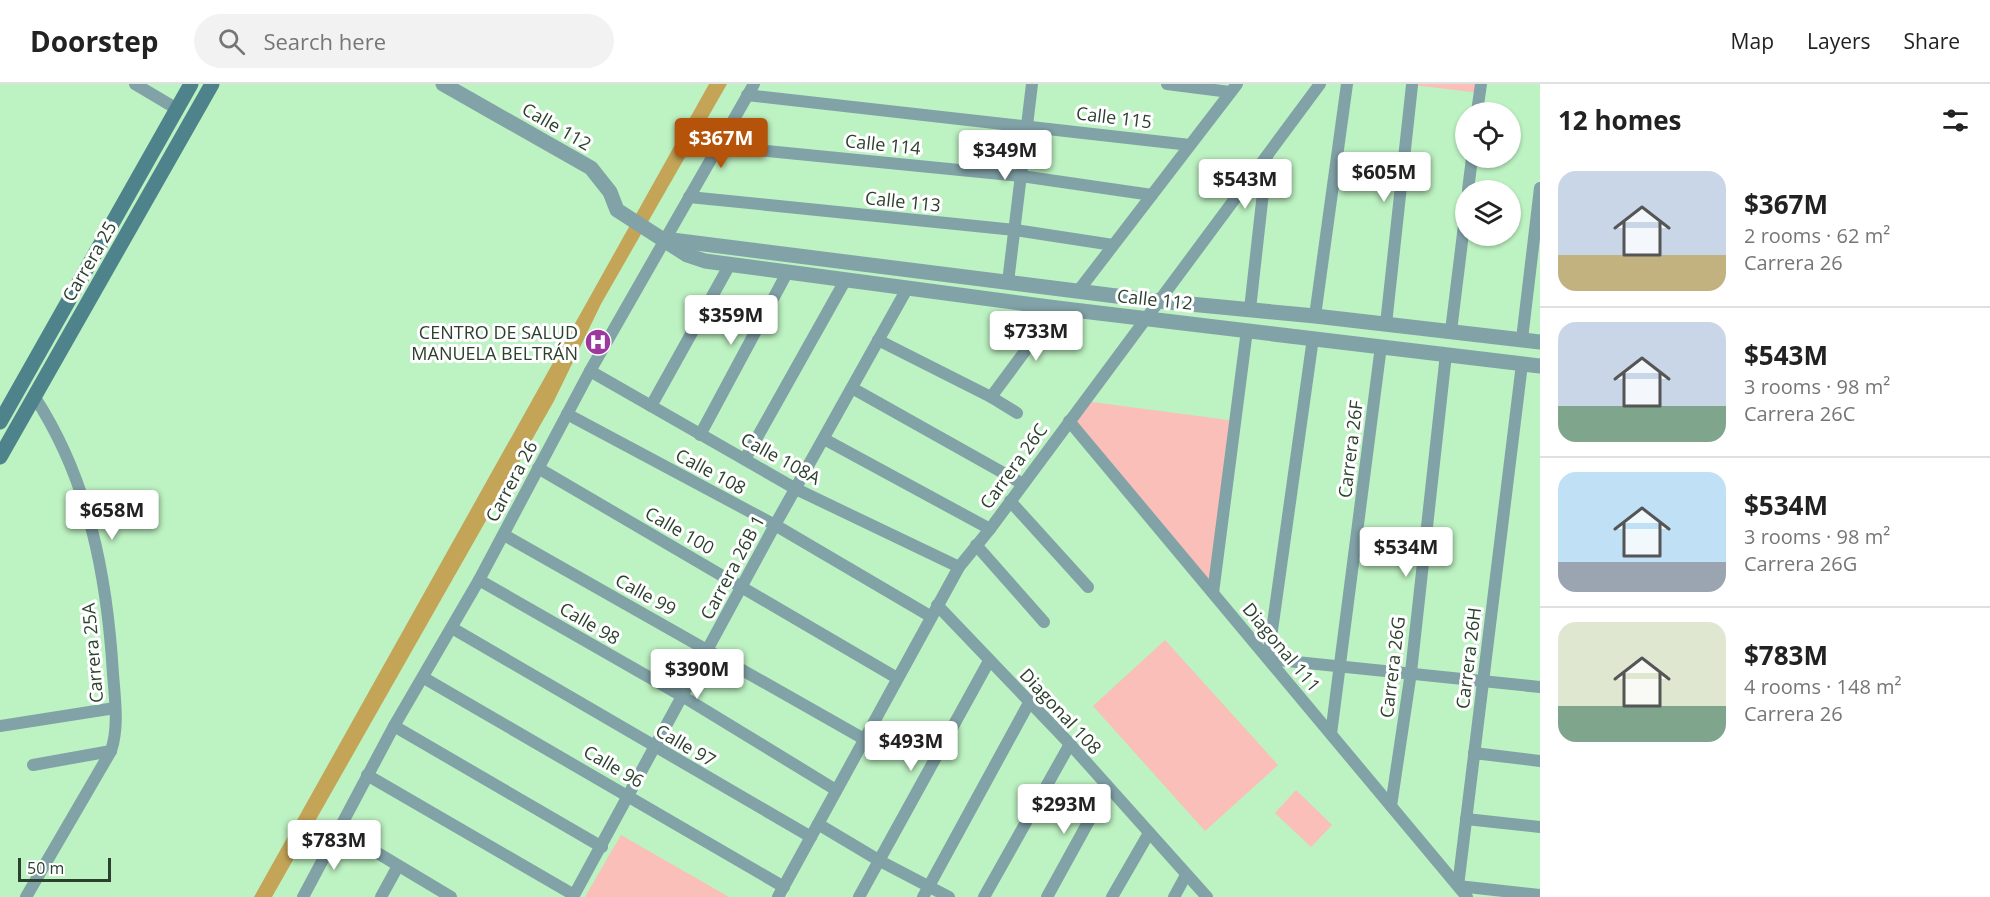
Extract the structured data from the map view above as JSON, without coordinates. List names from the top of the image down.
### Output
{
  "streets": {
    "main road": ["Carrera 25"],
    "street": [
      "Calle 115",
      "Calle 112",
      "Calle 114",
      "Calle 113",
      "Carrera 26F",
      "Calle 108A",
      "Carrera 26C",
      "Calle 108",
      "Carrera 26",
      "Calle 100",
      "Carrera 26B 1",
      "Calle 99",
      "Calle 98",
      "Diagonal 111",
      "Carrera 25A",
      "Carrera 26H",
      "Carrera 26G",
      "Diagonal 108",
      "Calle 97",
      "Calle 96"
    ]
  },
  "crossings": [
    ["Calle 115", "Carrera 26"],
    ["Calle 112", "Carrera 26F"],
    ["Calle 112", "Carrera 26C"],
    ["Calle 112", "Carrera 26"],
    ["Calle 112", "Carrera 26B 1"],
    ["Calle 112", "Carrera 26H"],
    ["Calle 112", "Carrera 26G"],
    ["Calle 114", "Carrera 26"],
    ["Calle 113", "Carrera 26"],
    ["Carrera 25", "Carrera 25A"],
    ["Carrera 26F", "Diagonal 111"],
    ["Calle 108A", "Carrera 26C"],
    ["Calle 108A", "Carrera 26"],
    ["Calle 108A", "Carrera 26B 1"],
    ["Carrera 26C", "Calle 108"],
    ["Carrera 26C", "Calle 100"],
    ["Carrera 26C", "Calle 99"],
    ["Carrera 26C", "Calle 98"],
    ["Carrera 26C", "Diagonal 111"],
    ["Carrera 26C", "Diagonal 108"],
    ["Carrera 26C", "Calle 97"],
    ["Carrera 26C", "Calle 96"],
    ["Calle 108", "Carrera 26"],
    ["Calle 108", "Carrera 26B 1"],
    ["Calle 108", "Diagonal 108"],
    ["Carrera 26", "Calle 100"],
    ["Carrera 26", "Calle 99"],
    ["Carrera 26", "Calle 98"],
    ["Carrera 26", "Calle 97"],
    ["Carrera 26", "Calle 96"],
    ["Calle 100", "Carrera 26B 1"],
    ["Carrera 26B 1", "Calle 99"],
    ["Carrera 26B 1", "Calle 98"],
    ["Carrera 26B 1", "Calle 97"],
    ["Carrera 26B 1", "Calle 96"],
    ["Diagonal 111", "Carrera 26H"],
    ["Diagonal 111", "Carrera 26G"]
  ],
  "places": {
    "hospital": ["CENTRO DE SALUD MANUELA BELTRÁN"]
  },
  "scale_bar": "50 m",
  "page": {
    "header": "Doorstep",
    "search": "Search here",
    "nav": ["Map", "Layers", "Share"],
    "heading": "12 homes",
    "price": [
      "$367M",
      "$349M",
      "$605M",
      "$543M",
      "$359M",
      "$733M",
      "$658M",
      "$534M",
      "$390M",
      "$493M",
      "$293M",
      "$783M"
    ],
    "list": [
      {
        "name": "$367M",
        "note": "2 rooms · 62 m² · Carrera 26"
      },
      {
        "name": "$543M",
        "note": "3 rooms · 98 m² · Carrera 26C"
      },
      {
        "name": "$534M",
        "note": "3 rooms · 98 m² · Carrera 26G"
      },
      {
        "name": "$783M",
        "note": "4 rooms · 148 m² · Carrera 26"
      }
    ],
    "scale": "50 m"
  }
}
